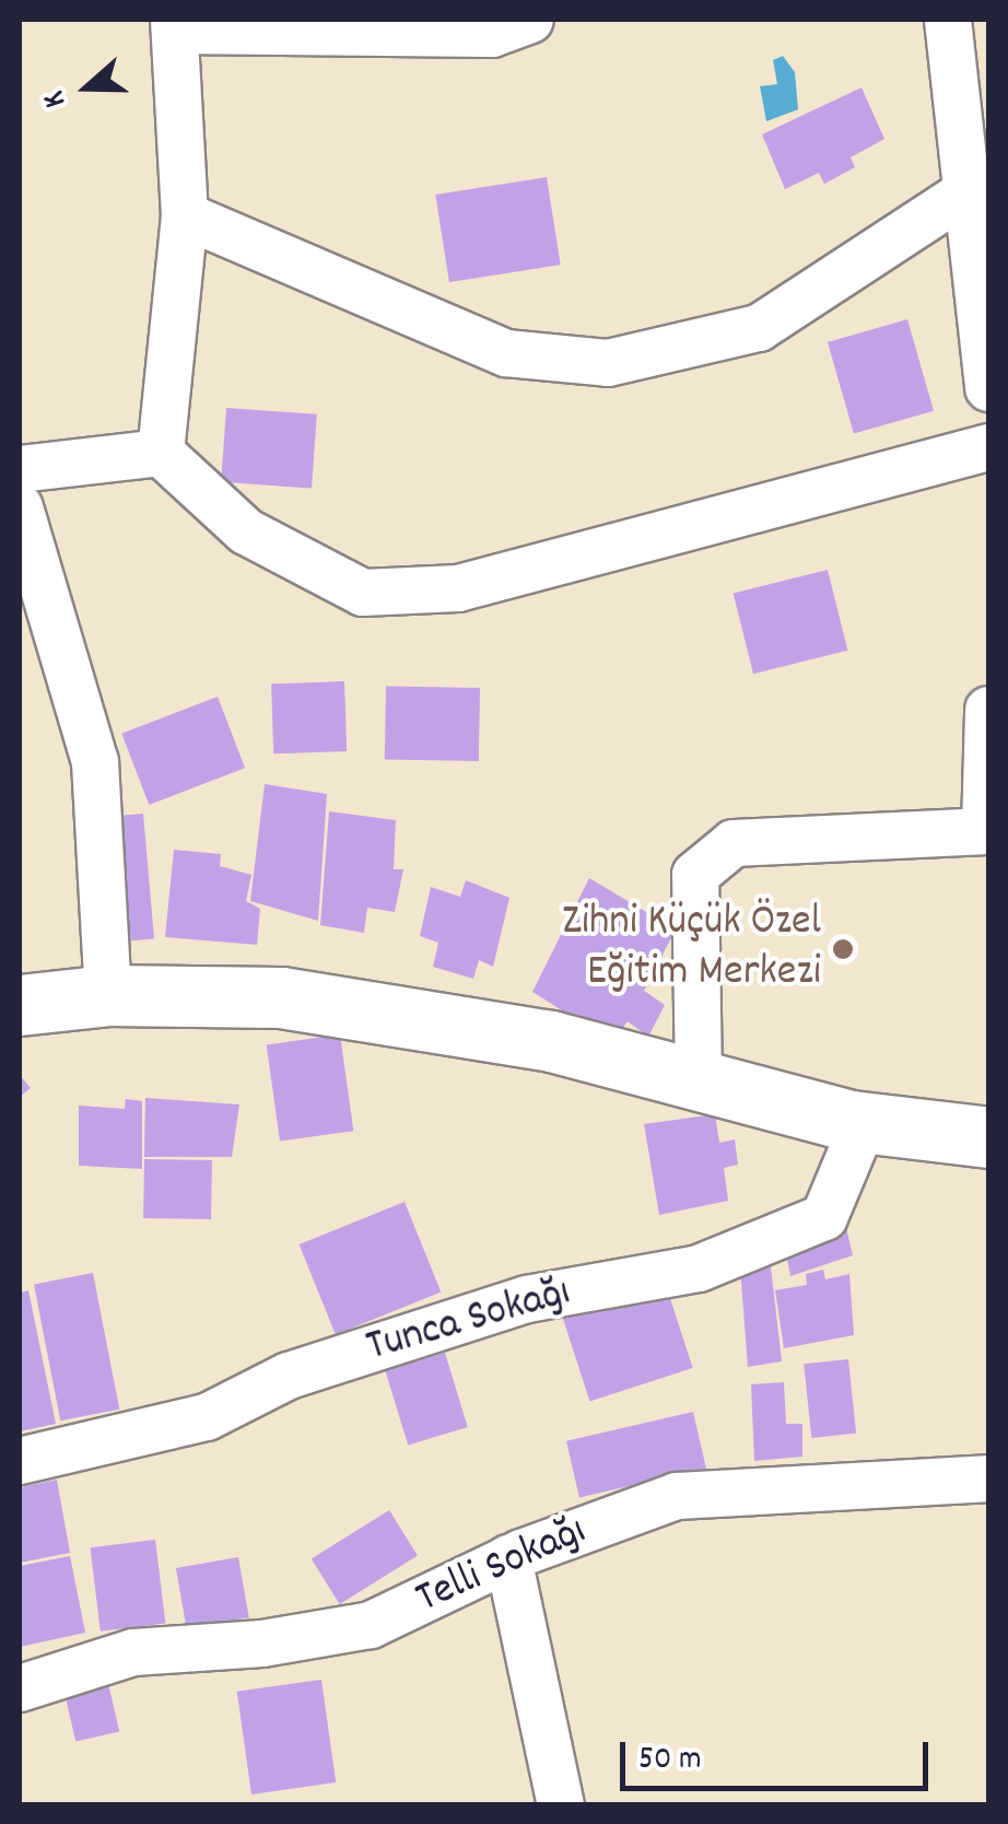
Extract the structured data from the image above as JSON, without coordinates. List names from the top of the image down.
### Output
{
  "streets": {
    "street": ["Tunca Sokağı", "Telli Sokağı"]
  },
  "places": ["Zihni Küçük Özel Eğitim Merkezi"],
  "scale_bar": "50 m",
  "north": "left"
}
